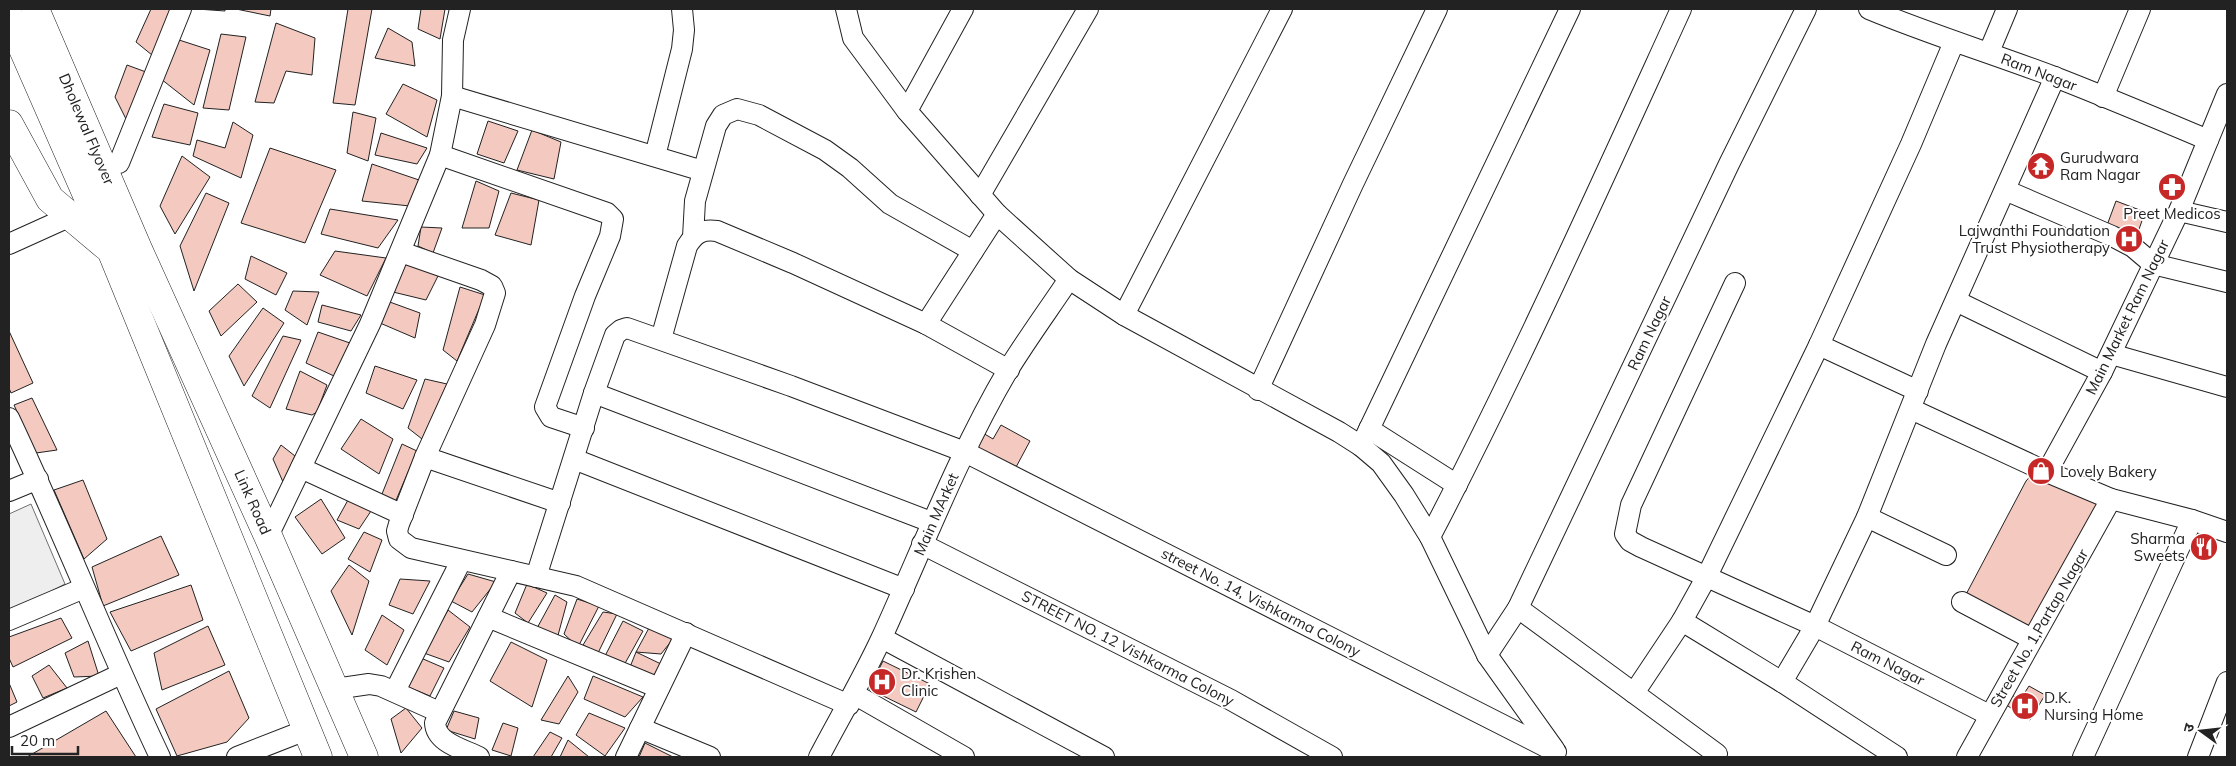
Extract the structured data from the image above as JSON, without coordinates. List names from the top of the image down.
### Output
{
  "streets": {
    "main road": ["Dholewal Flyover", "Link Road"],
    "street": [
      "Ram Nagar",
      "Main Market Ram Nagar",
      "Main MArket",
      "street No. 14, Vishkarma Colony",
      "Street No. 1,Partap Nagar",
      "STREET NO. 12 Vishkarma Colony"
    ]
  },
  "crossings": [
    ["Ram Nagar", "Main Market Ram Nagar"],
    ["Ram Nagar", "Street No. 1,Partap Nagar"],
    ["Dholewal Flyover", "Link Road"],
    ["Main MArket", "street No. 14, Vishkarma Colony"],
    ["Main MArket", "STREET NO. 12 Vishkarma Colony"]
  ],
  "places": {
    "temple": ["Gurudwara Ram Nagar"],
    "pharmacy": ["Preet Medicos"],
    "hospital": ["Lajwanthi Foundation Trust Physiotherapy", "Dr. Krishen Clinic", "D.K. Nursing Home"],
    "shop": ["Lovely Bakery"],
    "restaurant": ["Sharma Sweets"]
  },
  "scale_bar": "20 m",
  "north": "left"
}
